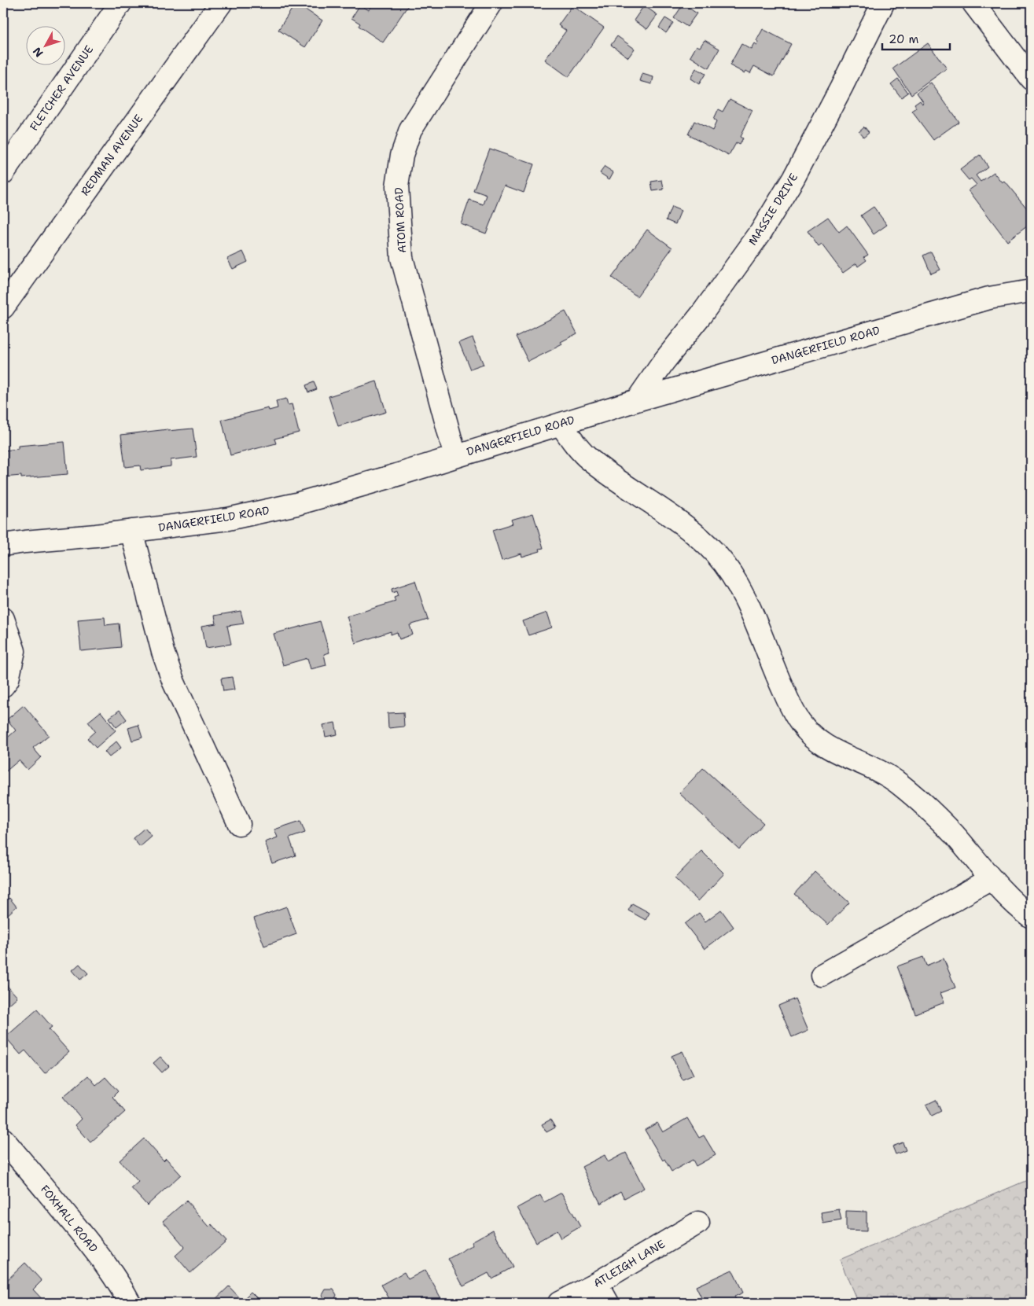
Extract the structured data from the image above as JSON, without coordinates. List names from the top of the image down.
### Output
{
  "streets": {
    "street": [
      "FLETCHER AVENUE",
      "REDMAN AVENUE",
      "MASSIE DRIVE",
      "ATOM ROAD",
      "DANGERFIELD ROAD",
      "FOXHALL ROAD",
      "ATLEIGH LANE"
    ]
  },
  "crossings": [
    ["MASSIE DRIVE", "DANGERFIELD ROAD"],
    ["ATOM ROAD", "DANGERFIELD ROAD"]
  ],
  "scale_bar": "20 m",
  "north": "bottom left"
}
